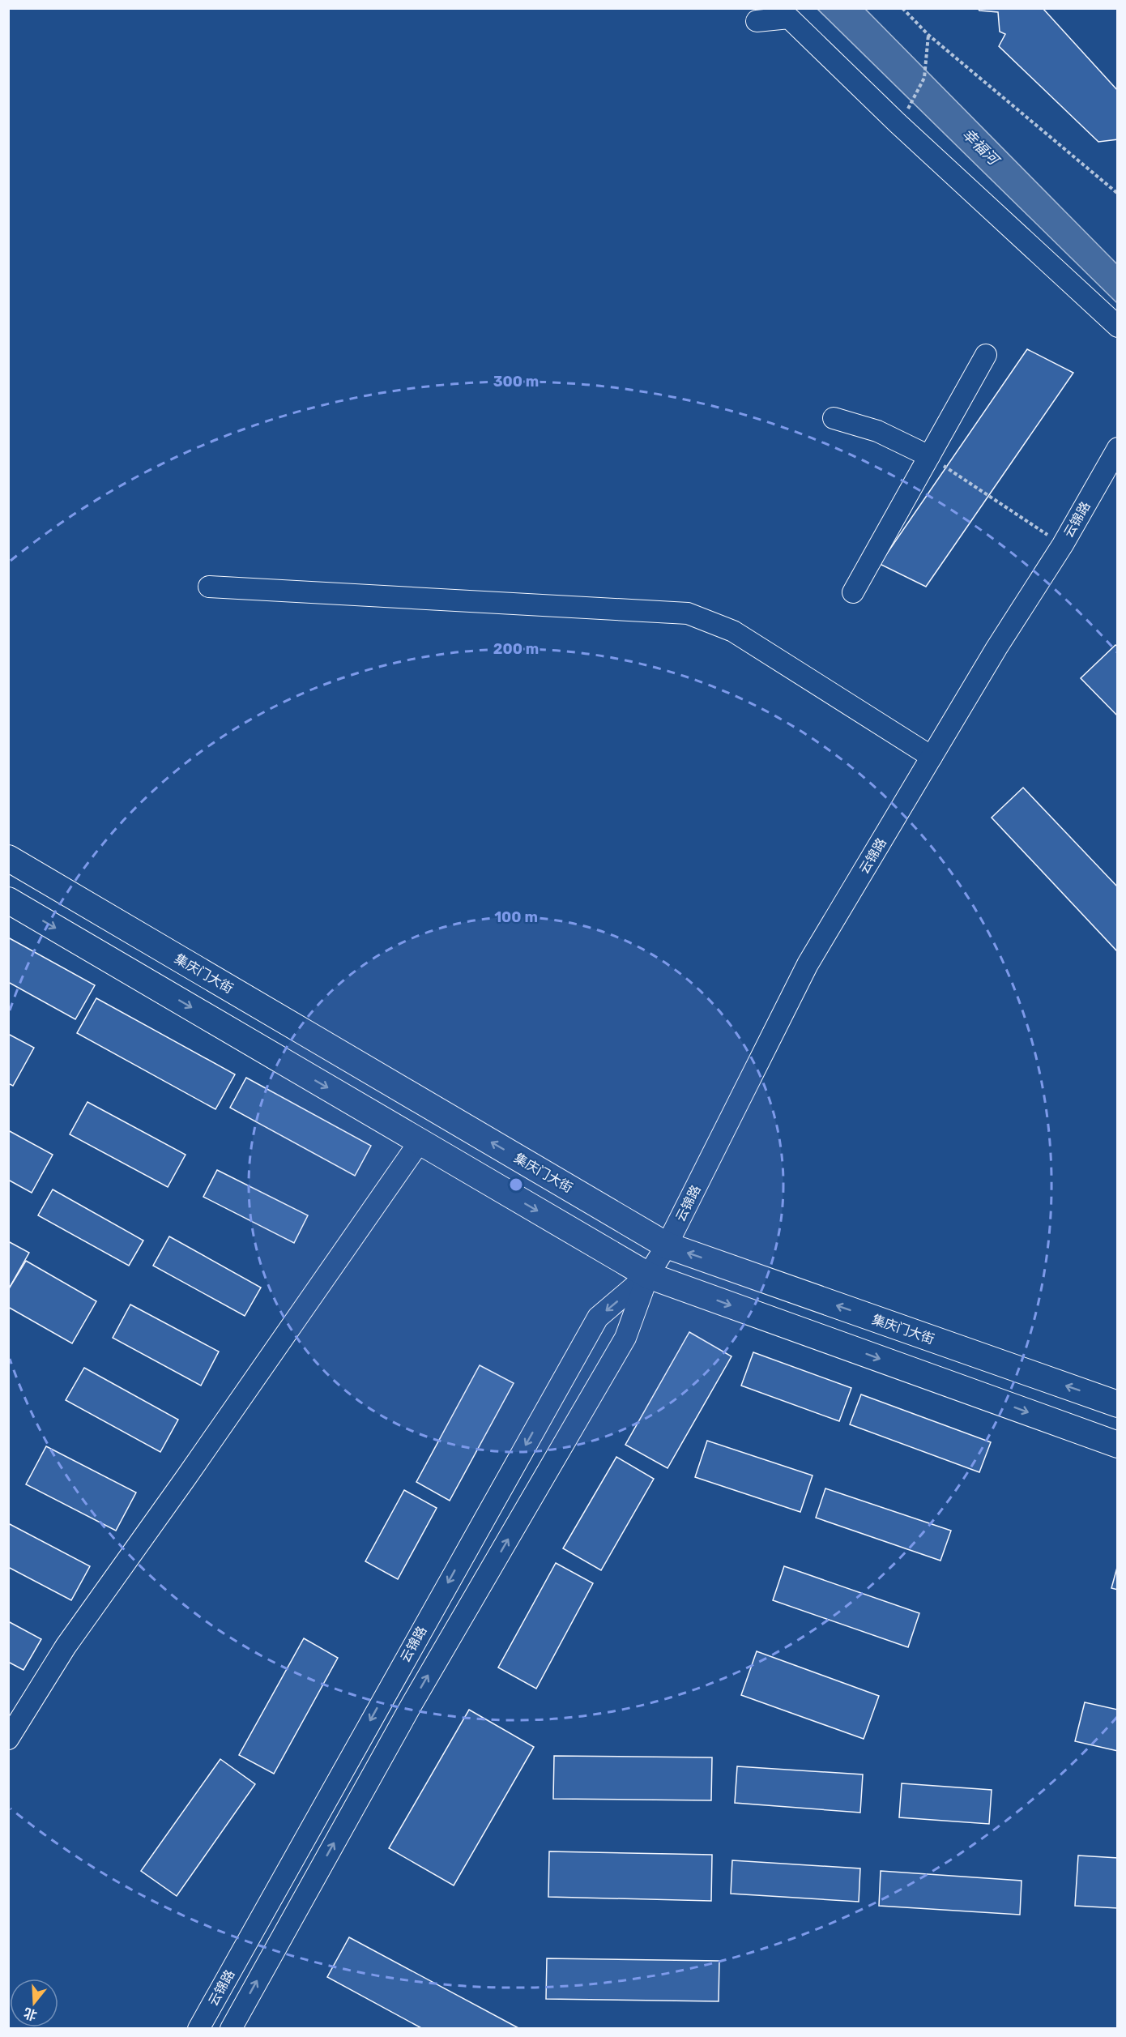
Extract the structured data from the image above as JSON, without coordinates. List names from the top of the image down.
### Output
{
  "streets": {
    "main road": ["集庆门大街"],
    "street": ["云锦路"]
  },
  "crossings": [
    ["云锦路", "集庆门大街"]
  ],
  "water": ["幸福河"],
  "north": "bottom",
  "rings": ["300 m", "200 m", "100 m"]
}
